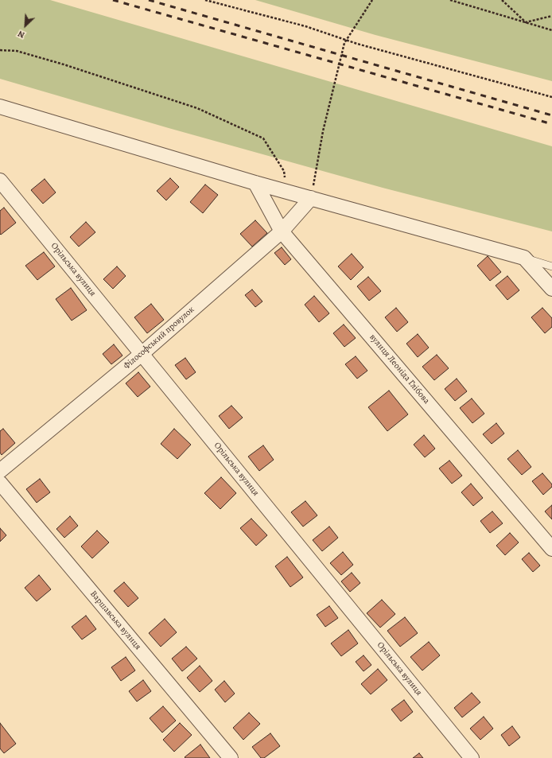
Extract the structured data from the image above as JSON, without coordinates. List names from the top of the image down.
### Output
{
  "streets": {
    "street": [
      "Орільська вулиця",
      "Філософський провулок",
      "вулиця Леоніда Глібова",
      "Варшавська вулиця"
    ]
  },
  "crossings": [
    ["Орільська вулиця", "Філософський провулок"],
    ["Філософський провулок", "вулиця Леоніда Глібова"]
  ],
  "north": "bottom left"
}
